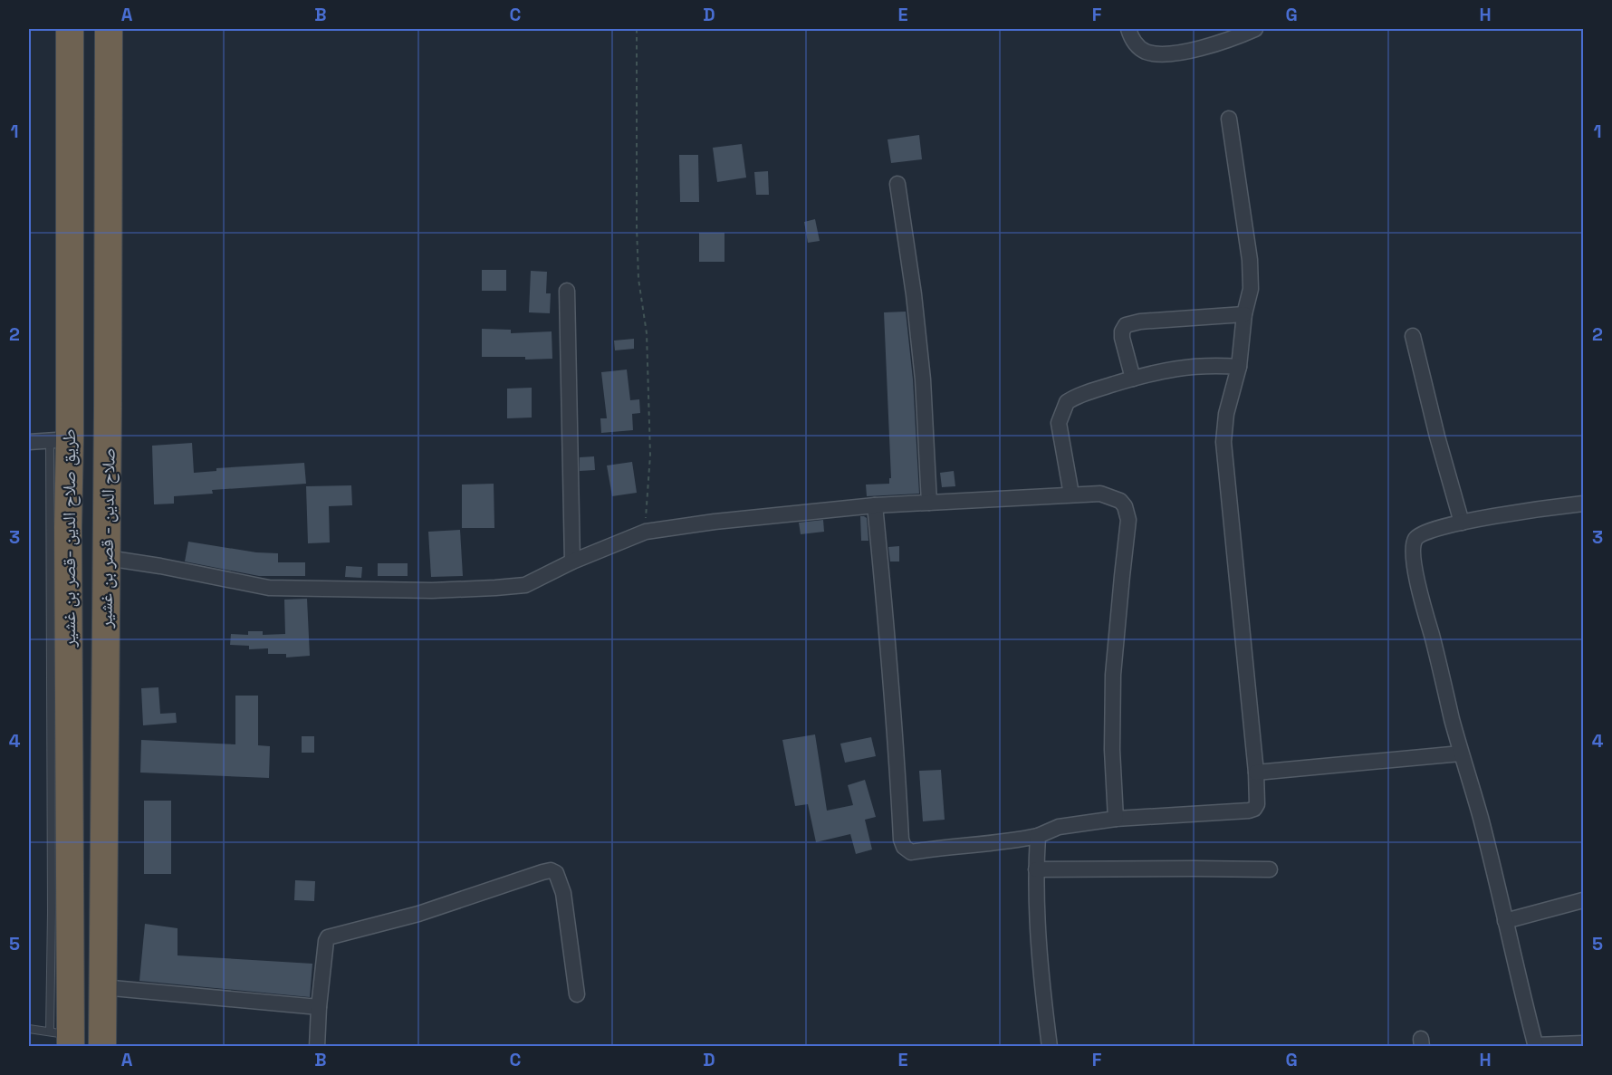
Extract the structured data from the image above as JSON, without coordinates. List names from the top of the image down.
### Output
{
  "streets": {
    "highway": ["طريق صلاح الدين -قصر بن غشير", "صلاح الدين - قصر بن غشير"]
  },
  "grid": {
    "columns": [
      "A",
      "B",
      "C",
      "D",
      "E",
      "F",
      "G",
      "H"
    ],
    "rows": [
      "1",
      "2",
      "3",
      "4",
      "5"
    ]
  }
}
